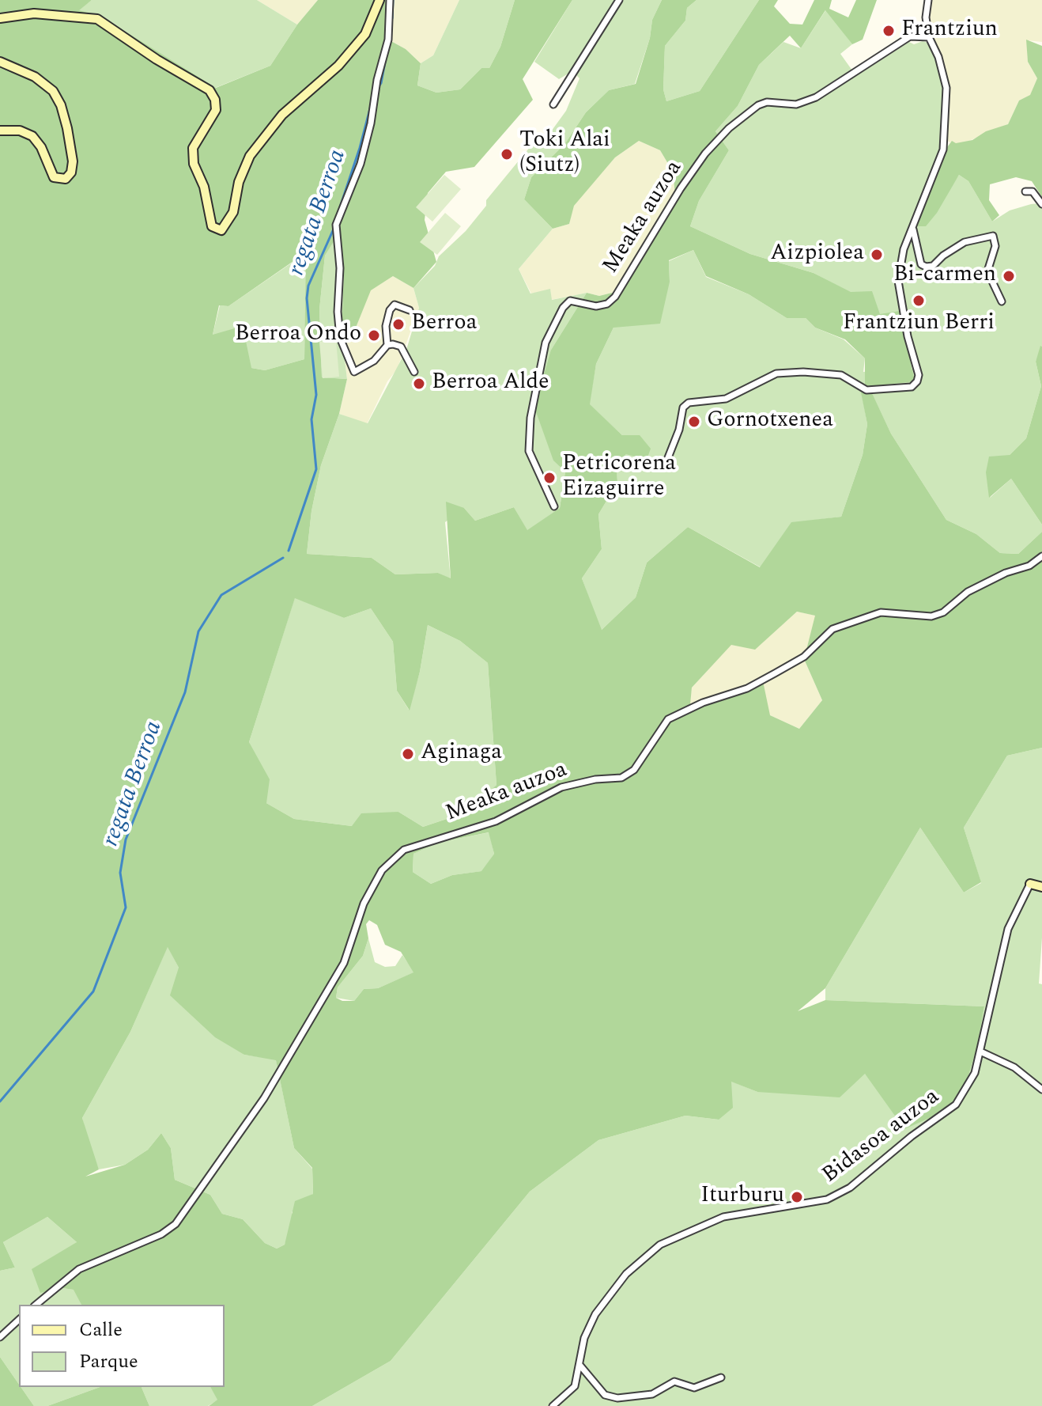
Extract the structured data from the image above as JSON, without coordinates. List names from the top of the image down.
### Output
{
  "streets": {
    "street": ["Meaka auzoa", "Bidasoa auzoa"]
  },
  "water": ["regata Berroa"],
  "places": [
    "Frantziun",
    "Toki Alai (Siutz)",
    "Aizpiolea",
    "Bi-carmen",
    "Frantziun Berri",
    "Berroa",
    "Berroa Ondo",
    "Berroa Alde",
    "Gornotxenea",
    "Petricorena Eizaguirre",
    "Aginaga",
    "Iturburu"
  ],
  "legend": ["Calle", "Parque"]
}
